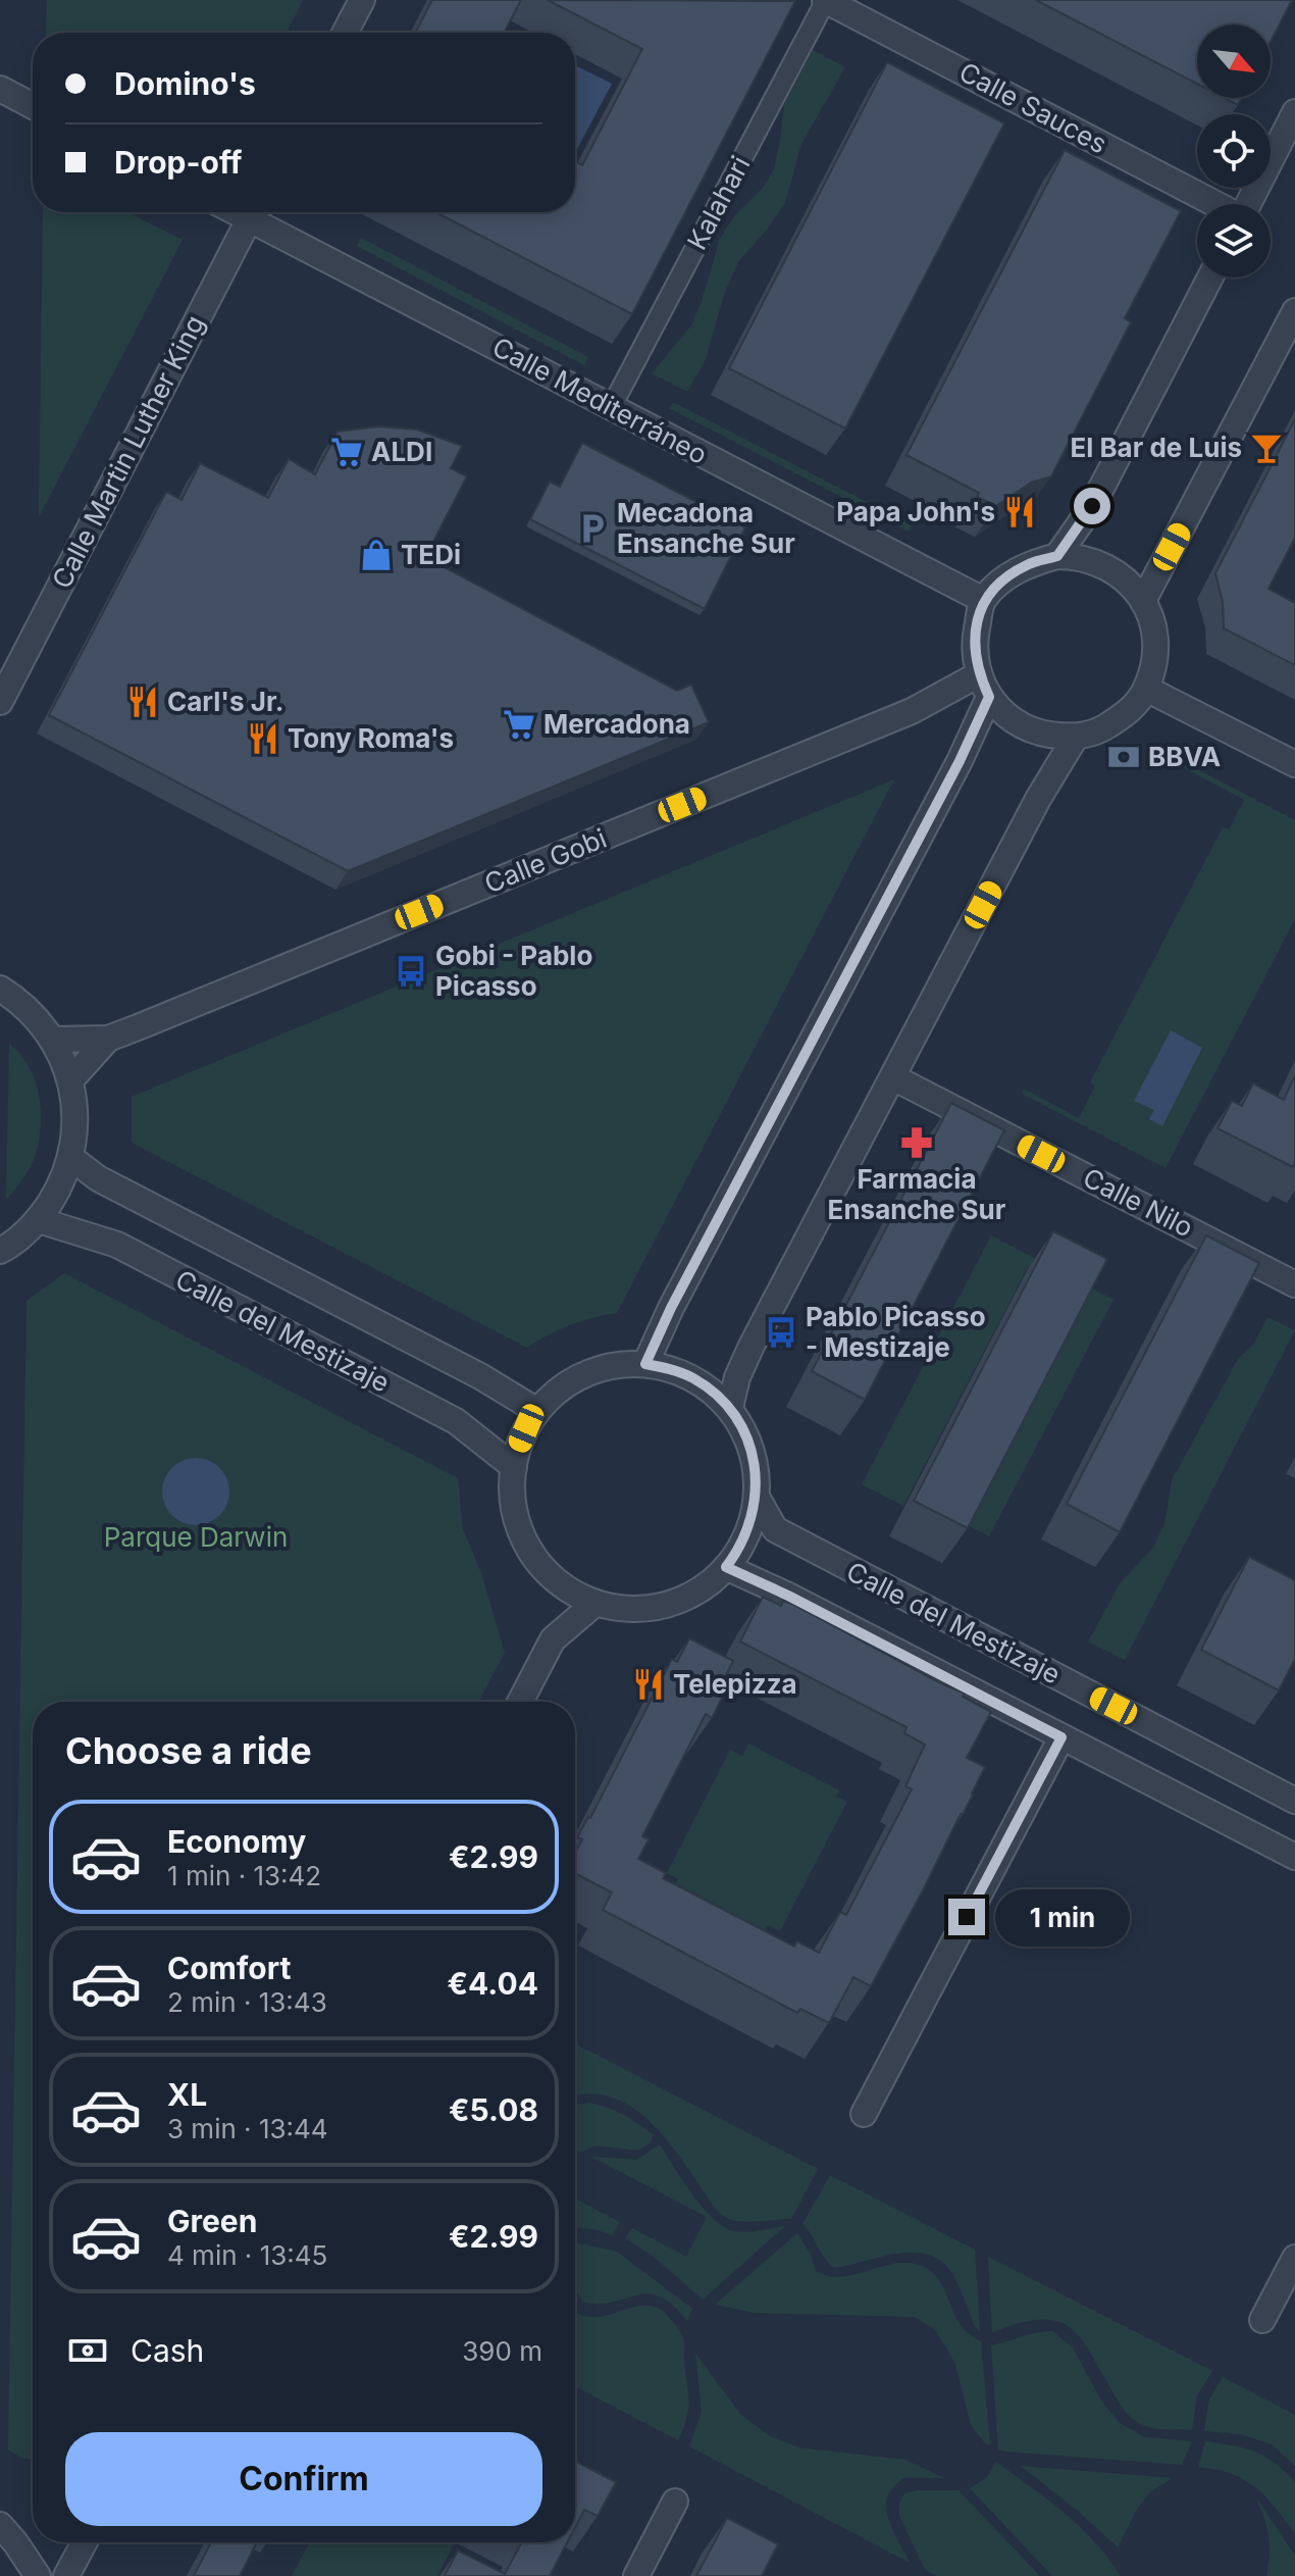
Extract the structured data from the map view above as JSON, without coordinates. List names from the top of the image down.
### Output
{
  "streets": {
    "street": [
      "Calle Sauces",
      "Kalahari",
      "Calle Mediterráneo",
      "Calle Martin Luther King",
      "Calle Gobi",
      "Calle Nilo",
      "Calle del Mestizaje"
    ]
  },
  "crossings": [
    ["Calle Sauces", "Kalahari"],
    ["Kalahari", "Calle Mediterráneo"],
    ["Calle Mediterráneo", "Calle Gobi"]
  ],
  "parks": ["Parque Darwin"],
  "places": {
    "bar": ["El Bar de Luis"],
    "supermarket": ["ALDI", "Mercadona"],
    "restaurant": [
      "Papa John's",
      "Carl's Jr.",
      "Tony Roma's",
      "Telepizza"
    ],
    "parking": ["Mecadona Ensanche Sur"],
    "shop": ["TEDi"],
    "bank": ["BBVA"],
    "bus stop": ["Gobi - Pablo Picasso", "Pablo Picasso - Mestizaje"],
    "pharmacy": ["Farmacia Ensanche Sur"]
  },
  "north": "bottom right",
  "page": {
    "banner": ["Domino's", "Drop-off"],
    "heading": "Choose a ride",
    "list": [
      {
        "name": "Economy",
        "note": "1 min · 13:42",
        "value": "€2.99"
      },
      {
        "name": "Comfort",
        "note": "2 min · 13:43",
        "value": "€4.04"
      },
      {
        "name": "XL",
        "note": "3 min · 13:44",
        "value": "€5.08"
      },
      {
        "name": "Green",
        "note": "4 min · 13:45",
        "value": "€2.99"
      }
    ],
    "bubble": "1 min",
    "pay": ["Cash", "390 m"],
    "buttons": "Confirm"
  }
}
